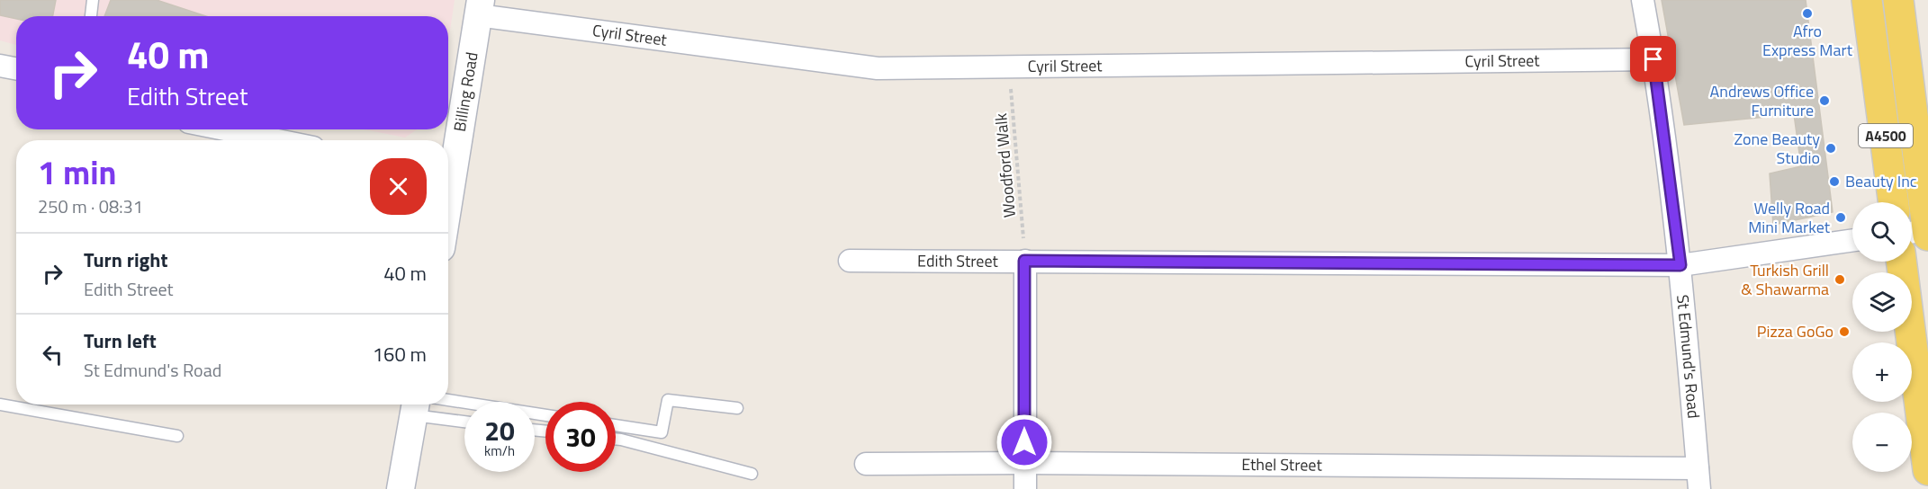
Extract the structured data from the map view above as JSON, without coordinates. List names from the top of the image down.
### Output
{
  "streets": {
    "main road": ["A4500"],
    "street": [
      "Cyril Street",
      "Billing Road",
      "Edith Street",
      "St Edmund's Road",
      "Ethel Street"
    ],
    "path": ["Woodford Walk"]
  },
  "crossings": [
    ["Cyril Street", "Billing Road"],
    ["Cyril Street", "Woodford Walk"],
    ["Cyril Street", "St Edmund's Road"],
    ["Woodford Walk", "Edith Street"],
    ["Edith Street", "St Edmund's Road"],
    ["St Edmund's Road", "Ethel Street"]
  ],
  "places": [
    "Afro Express Mart",
    "Andrews Office Furniture",
    "Zone Beauty Studio",
    "Beauty Inc",
    "Welly Road Mini Market",
    "Turkish Grill & Shawarma",
    "Pizza GoGo"
  ],
  "page": {
    "turn": ["40 m", "Edith Street"],
    "heading": ["1 min", "250 m · 08:31"],
    "map_buttons": ["+", "−"],
    "list": [
      {
        "name": "Turn right",
        "note": "Edith Street",
        "value": "40 m"
      },
      {
        "name": "Turn left",
        "note": "St Edmund's Road",
        "value": "160 m"
      }
    ],
    "speed": "20 km/h",
    "limit": "30"
  }
}
